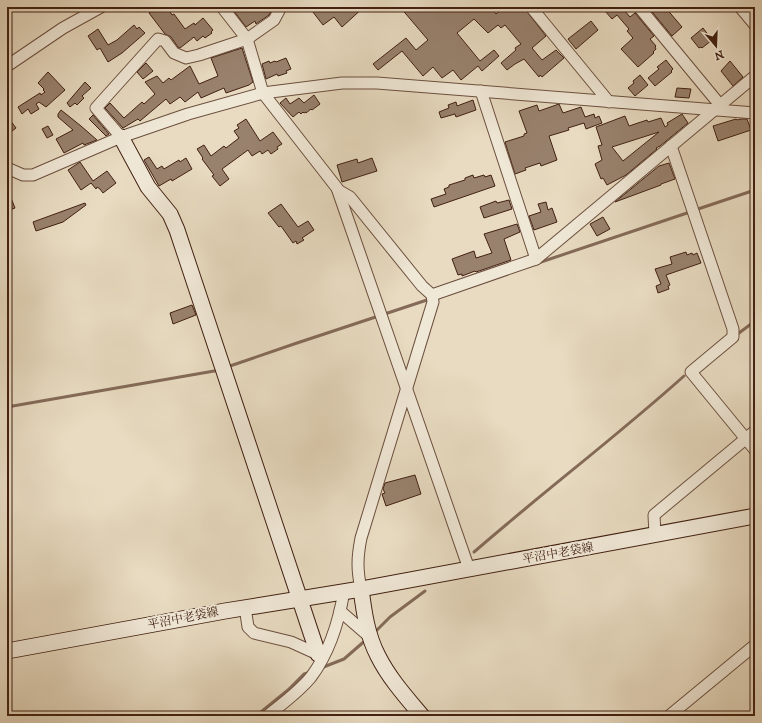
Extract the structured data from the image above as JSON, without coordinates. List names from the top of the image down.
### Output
{
  "streets": {
    "main road": ["平沼中老袋線"]
  },
  "north": "bottom"
}
